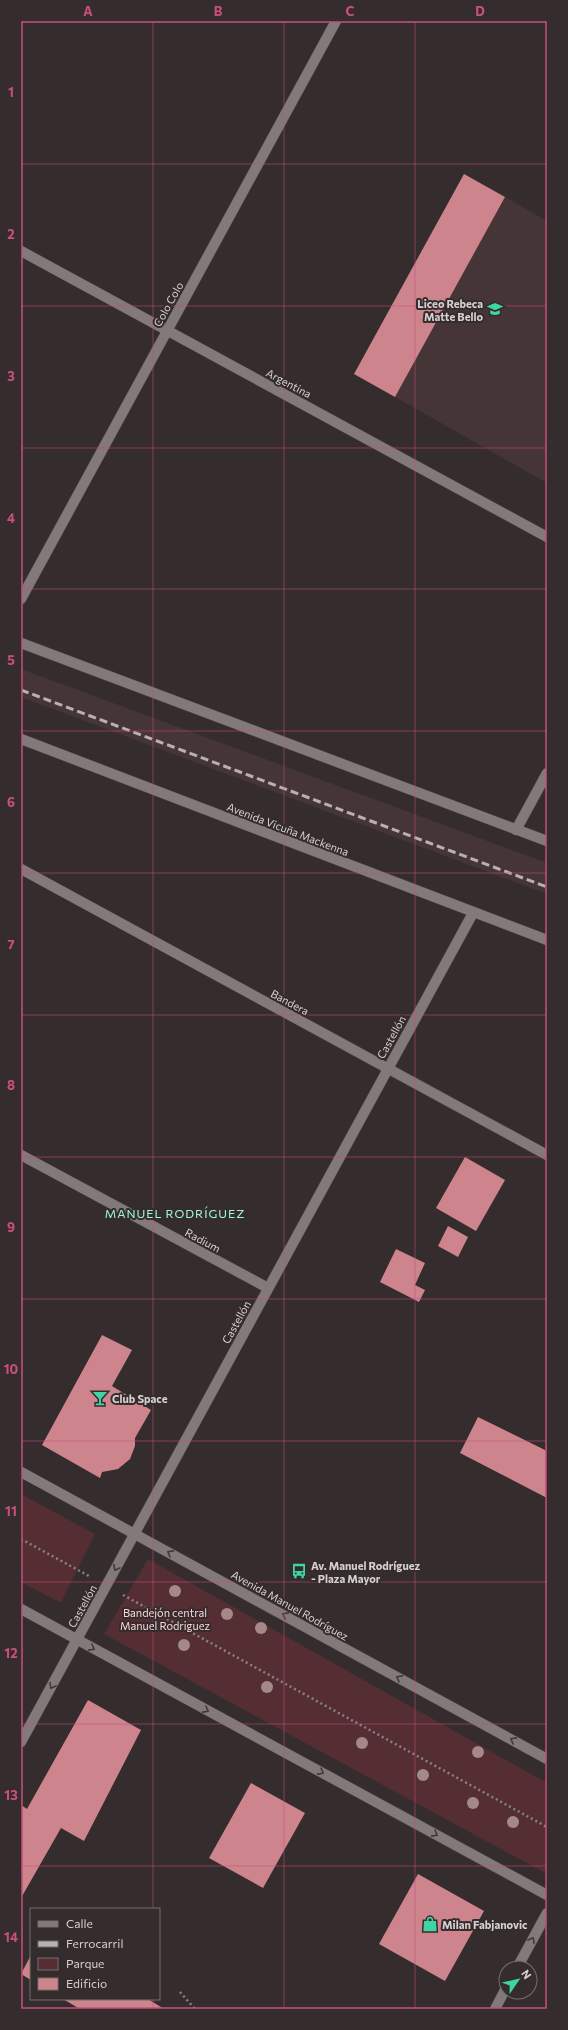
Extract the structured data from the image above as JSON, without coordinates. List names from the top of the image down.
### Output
{
  "streets": {
    "street": [
      "Colo Colo",
      "Argentina",
      "Avenida Vicuña Mackenna",
      "Bandera",
      "Castellón",
      "Radium",
      "Avenida Manuel Rodríguez"
    ]
  },
  "crossings": [
    ["Colo Colo", "Argentina"],
    ["Avenida Vicuña Mackenna", "Castellón"],
    ["Bandera", "Castellón"],
    ["Castellón", "Radium"],
    ["Castellón", "Avenida Manuel Rodríguez"]
  ],
  "one_way": ["Avenida Manuel Rodríguez"],
  "districts": ["MANUEL RODRÍGUEZ"],
  "parks": ["Bandejón central Manuel Rodriguez"],
  "places": {
    "school or university": ["Liceo Rebeca Matte Bello"],
    "bar": ["Club Space"],
    "bus stop": ["Av. Manuel Rodríguez - Plaza Mayor"],
    "shop": ["Milan Fabjanovic"]
  },
  "legend": [
    "Calle",
    "Ferrocarril",
    "Parque",
    "Edificio"
  ],
  "north": "top right",
  "grid": {
    "columns": [
      "A",
      "B",
      "C",
      "D"
    ],
    "rows": [
      "1",
      "2",
      "3",
      "4",
      "5",
      "6",
      "7",
      "8",
      "9",
      "10",
      "11",
      "12",
      "13",
      "14"
    ]
  }
}
